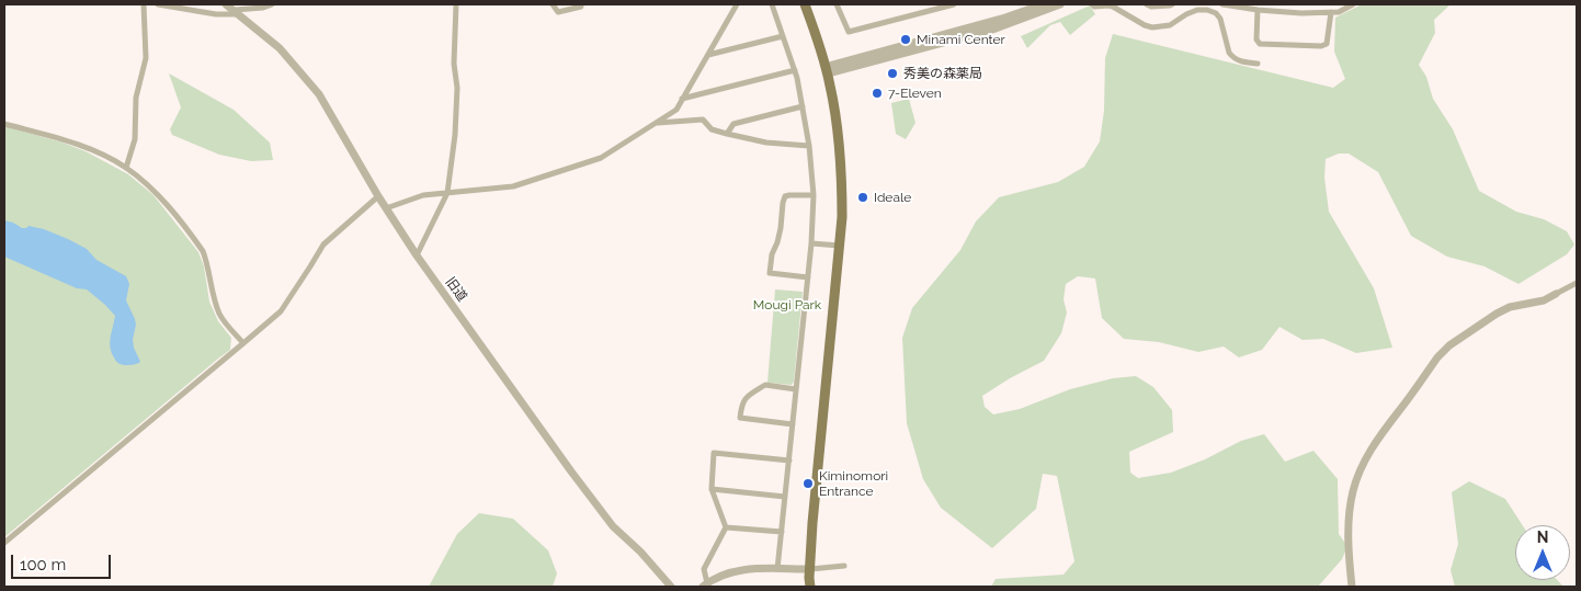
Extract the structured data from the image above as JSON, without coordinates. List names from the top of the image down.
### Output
{
  "streets": {
    "street": ["旧道"]
  },
  "parks": ["Mougi Park"],
  "places": [
    "Minami Center",
    "秀美の森薬局",
    "7-Eleven",
    "Ideale",
    "Kiminomori Entrance"
  ],
  "scale_bar": "100 m",
  "north": "top"
}
